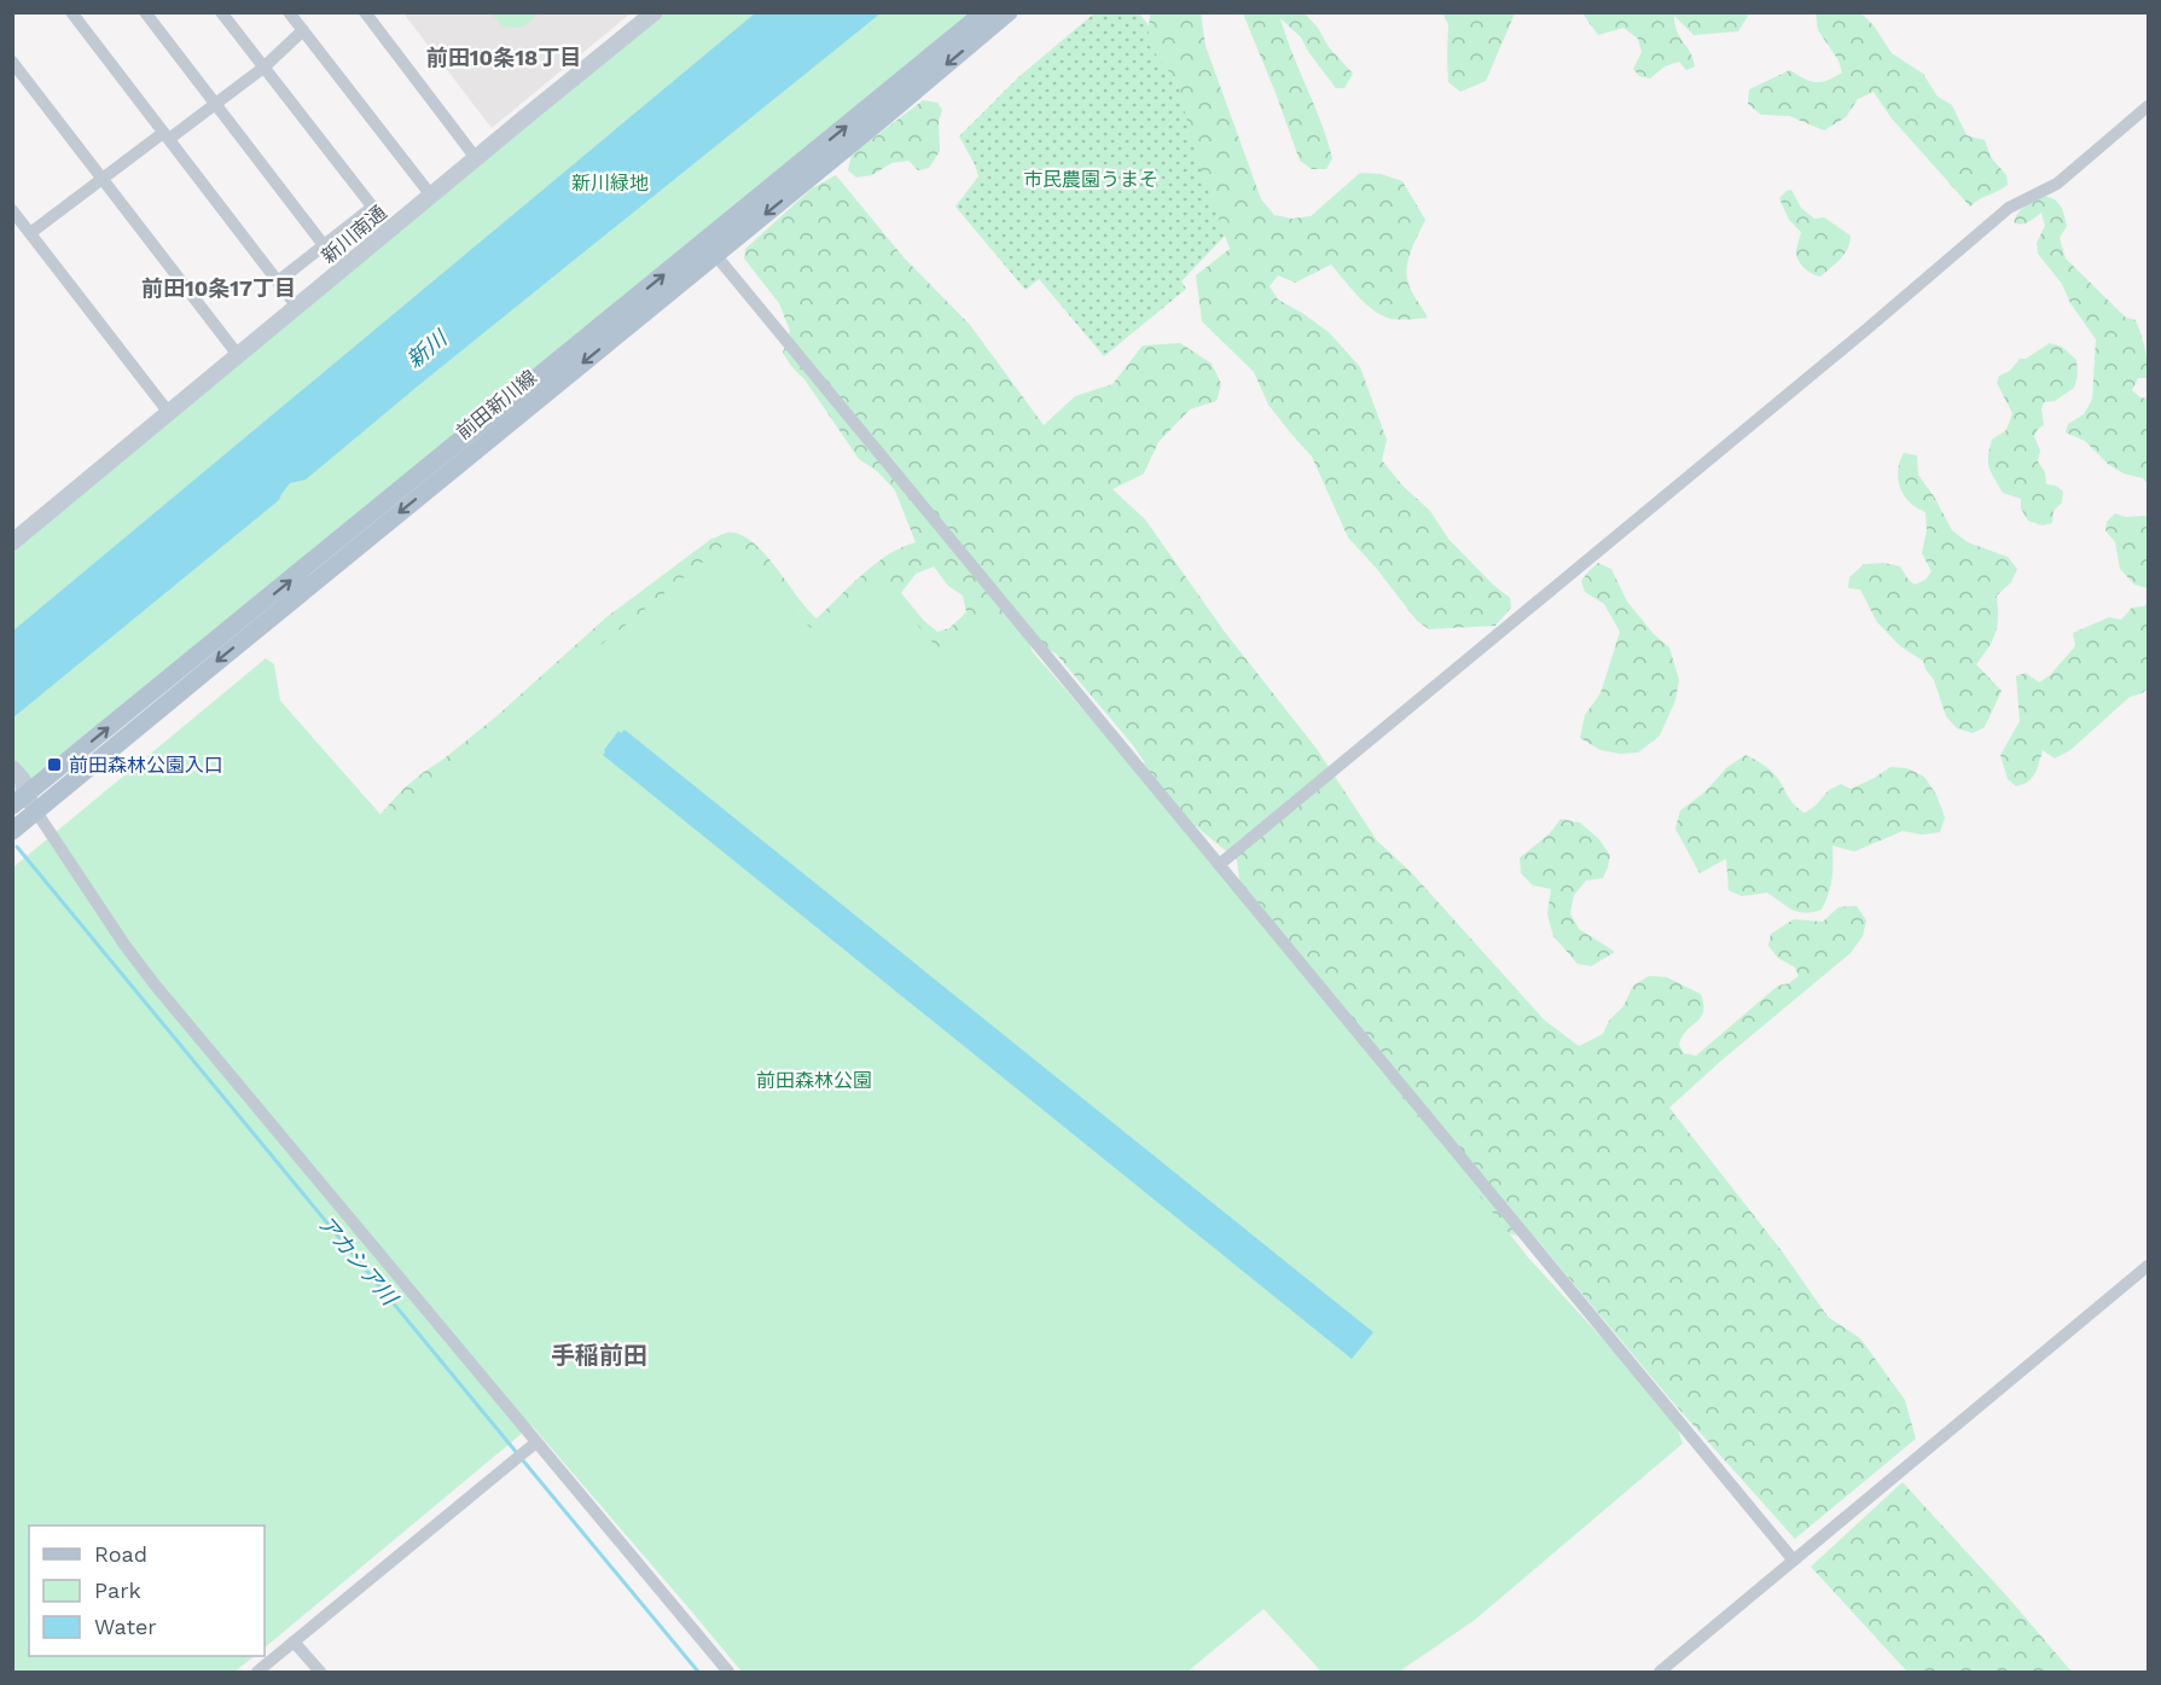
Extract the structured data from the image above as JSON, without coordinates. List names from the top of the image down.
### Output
{
  "streets": {
    "main road": ["前田新川線"],
    "street": ["新川南通"]
  },
  "districts": ["前田10条18丁目", "前田10条17丁目", "手稲前田"],
  "water": ["新川", "アカシア川"],
  "parks": ["市民農園うまそ", "新川緑地", "前田森林公園"],
  "places": {
    "transit": ["前田森林公園入口"]
  },
  "legend": ["Road", "Park", "Water"]
}
